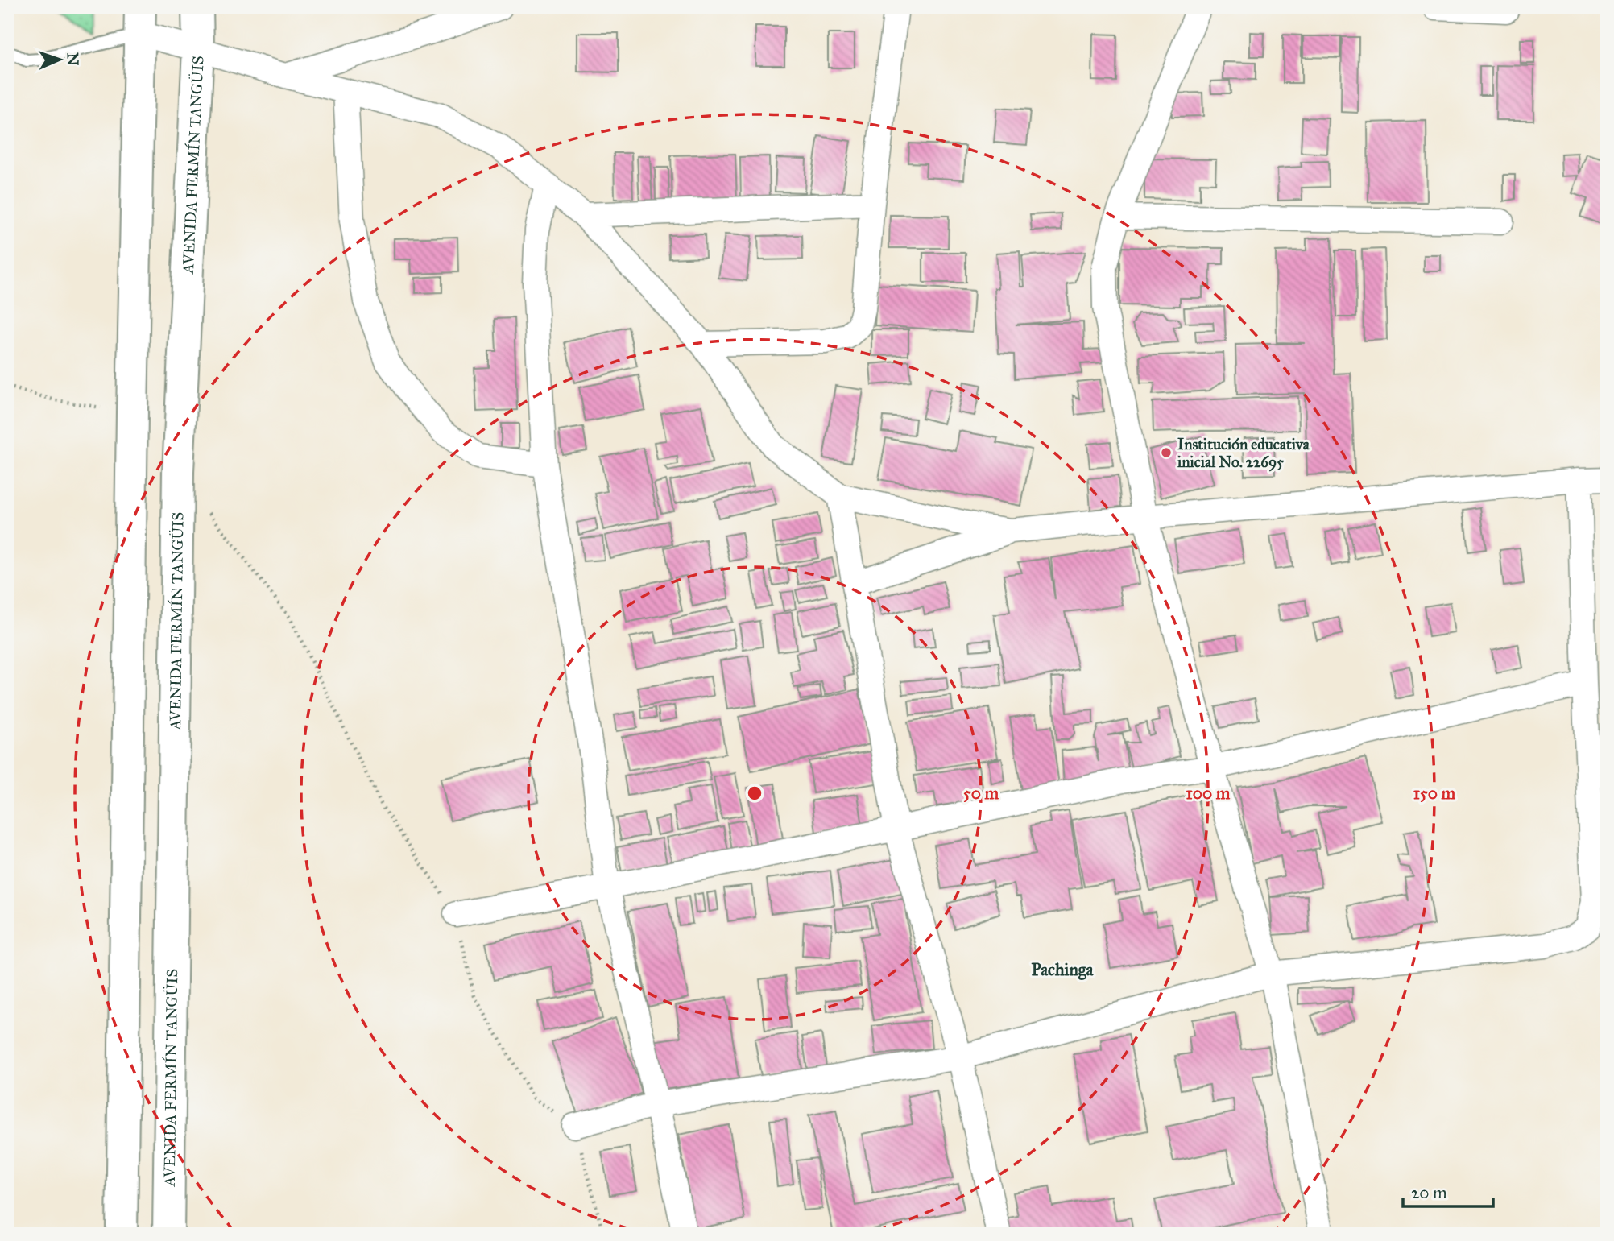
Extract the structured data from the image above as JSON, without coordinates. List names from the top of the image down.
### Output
{
  "streets": {
    "main road": ["AVENIDA FERMÍN TANGÜIS"]
  },
  "districts": ["Pachinga"],
  "places": ["Institución educativa inicial No. 22695"],
  "scale_bar": "20 m",
  "north": "right",
  "rings": ["50 m", "100 m", "150 m"]
}
